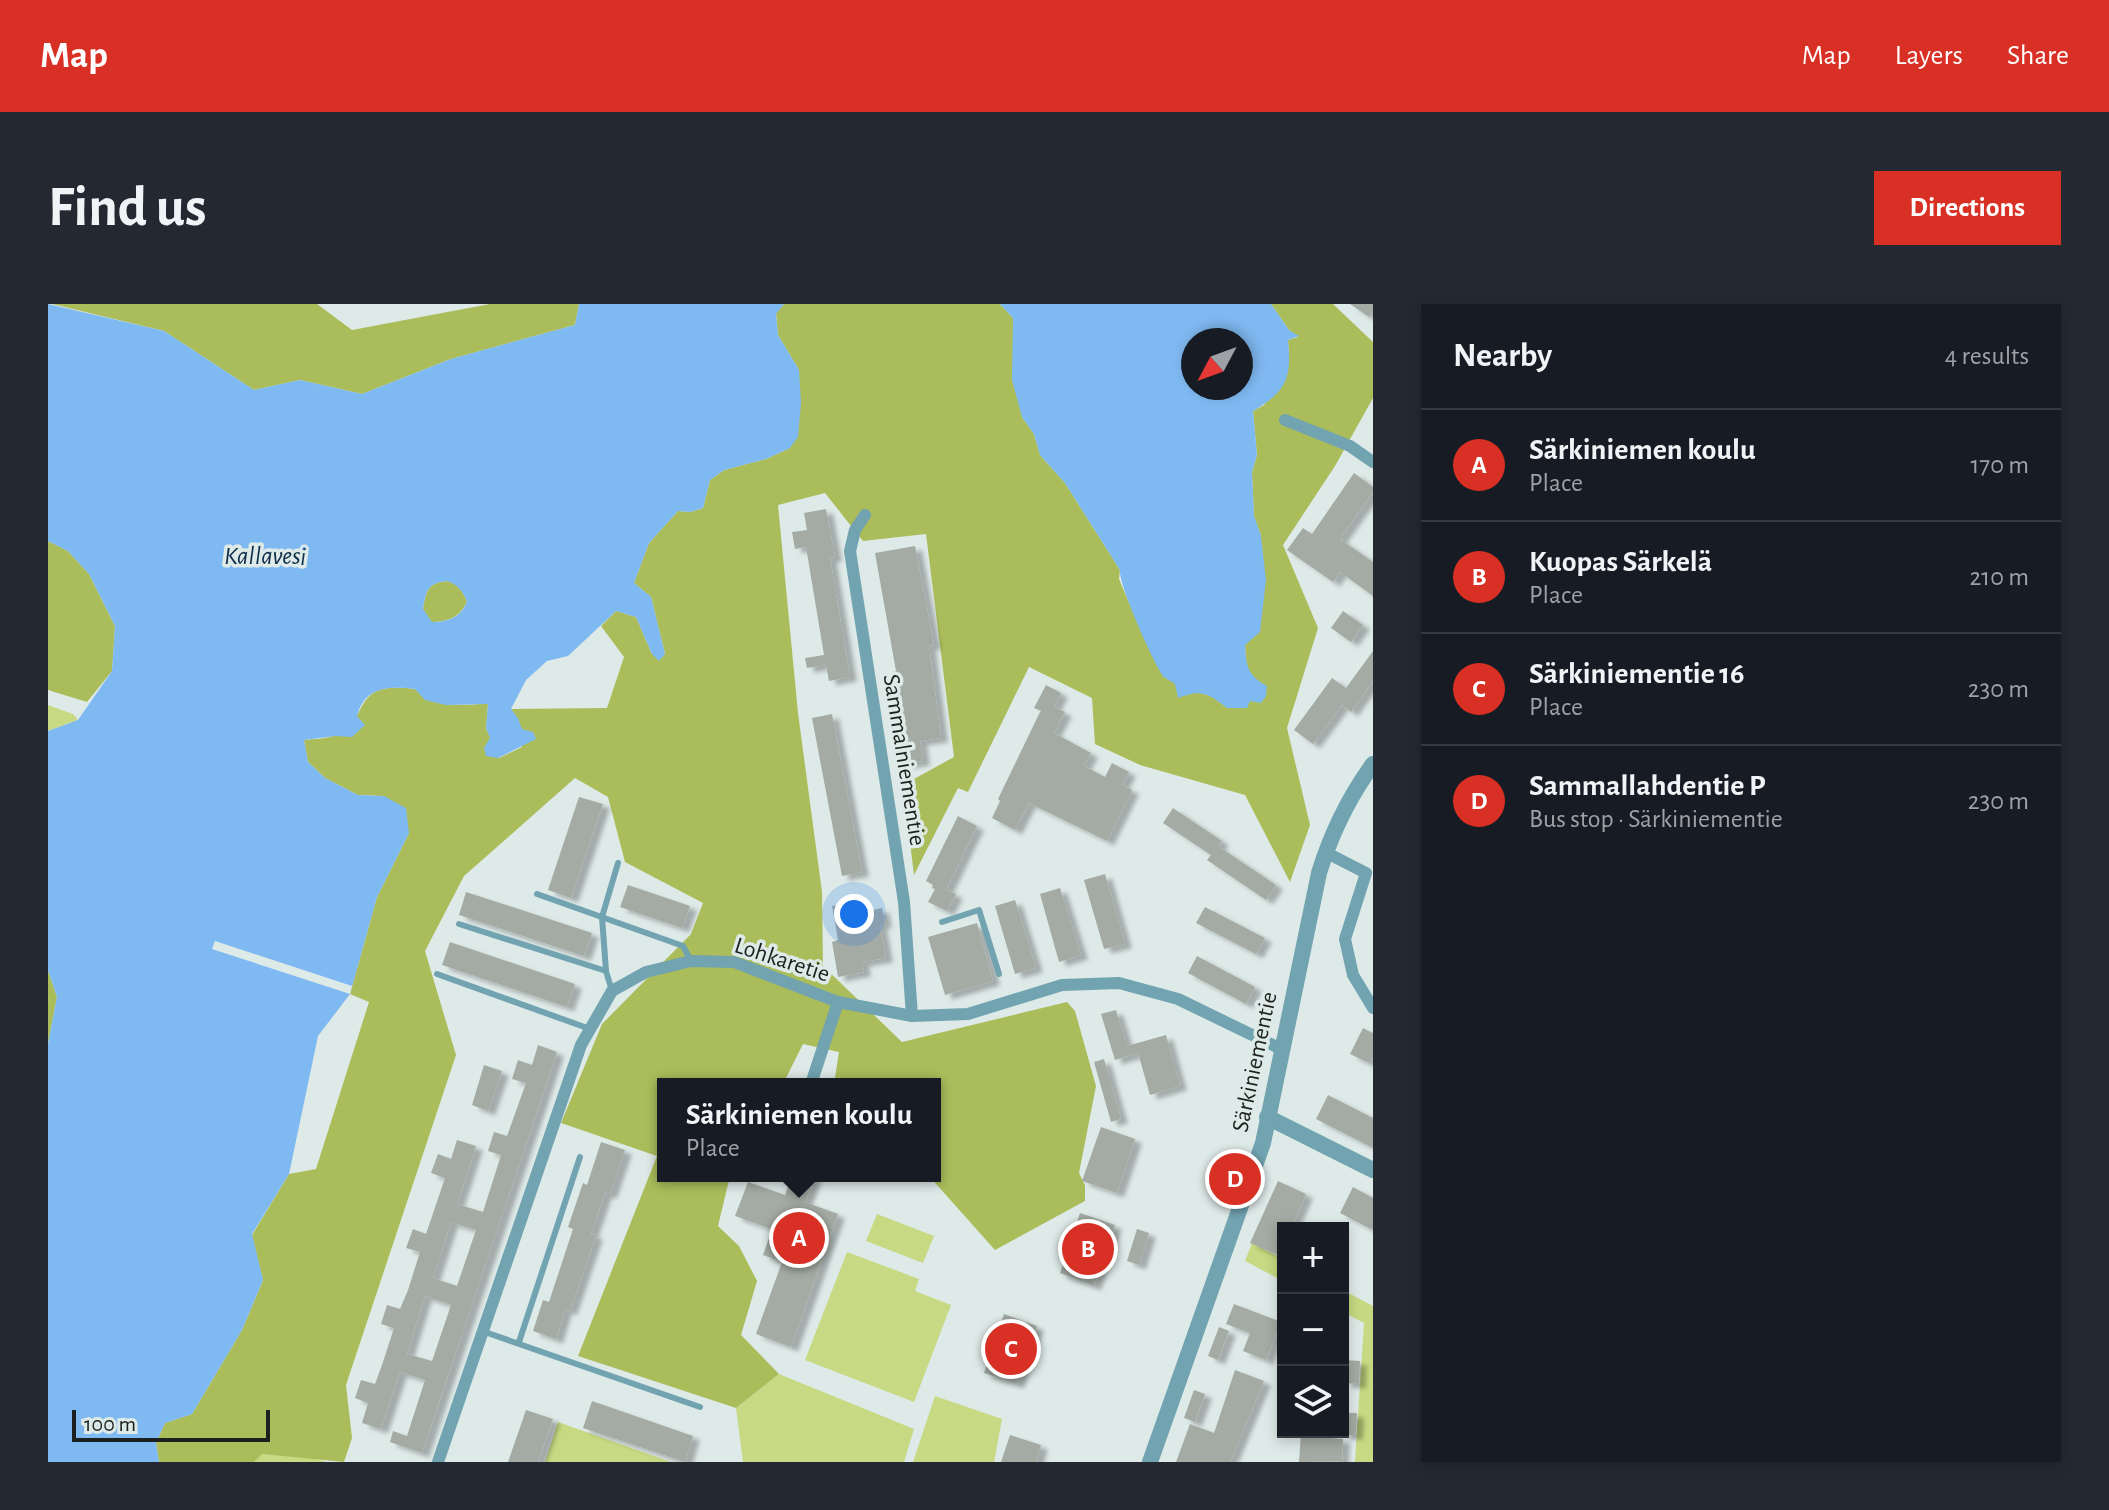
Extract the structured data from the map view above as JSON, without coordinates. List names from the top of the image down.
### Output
{
  "streets": {
    "street": ["Sammalniementie", "Lohkaretie", "Särkiniementie"]
  },
  "crossings": [
    ["Sammalniementie", "Lohkaretie"],
    ["Lohkaretie", "Särkiniementie"]
  ],
  "water": ["Kallavesi"],
  "scale_bar": "100 m",
  "north": "bottom left",
  "page": {
    "header": "Map",
    "nav": ["Map", "Layers", "Share"],
    "buttons": "Directions",
    "title": "Find us",
    "heading": ["Nearby", "4 results"],
    "list": [
      {
        "mark": "A",
        "name": "Särkiniemen koulu",
        "note": "Place",
        "value": "170 m"
      },
      {
        "mark": "B",
        "name": "Kuopas Särkelä",
        "note": "Place",
        "value": "210 m"
      },
      {
        "mark": "C",
        "name": "Särkiniementie 16",
        "note": "Place",
        "value": "230 m"
      },
      {
        "mark": "D",
        "name": "Sammallahdentie P",
        "note": "Bus stop · Särkiniementie",
        "value": "230 m"
      }
    ],
    "popup": ["Särkiniemen koulu", "Place"],
    "pins": [
      "D",
      "A",
      "B",
      "C"
    ],
    "map_buttons": ["+", "−"],
    "scale": "100 m"
  }
}
